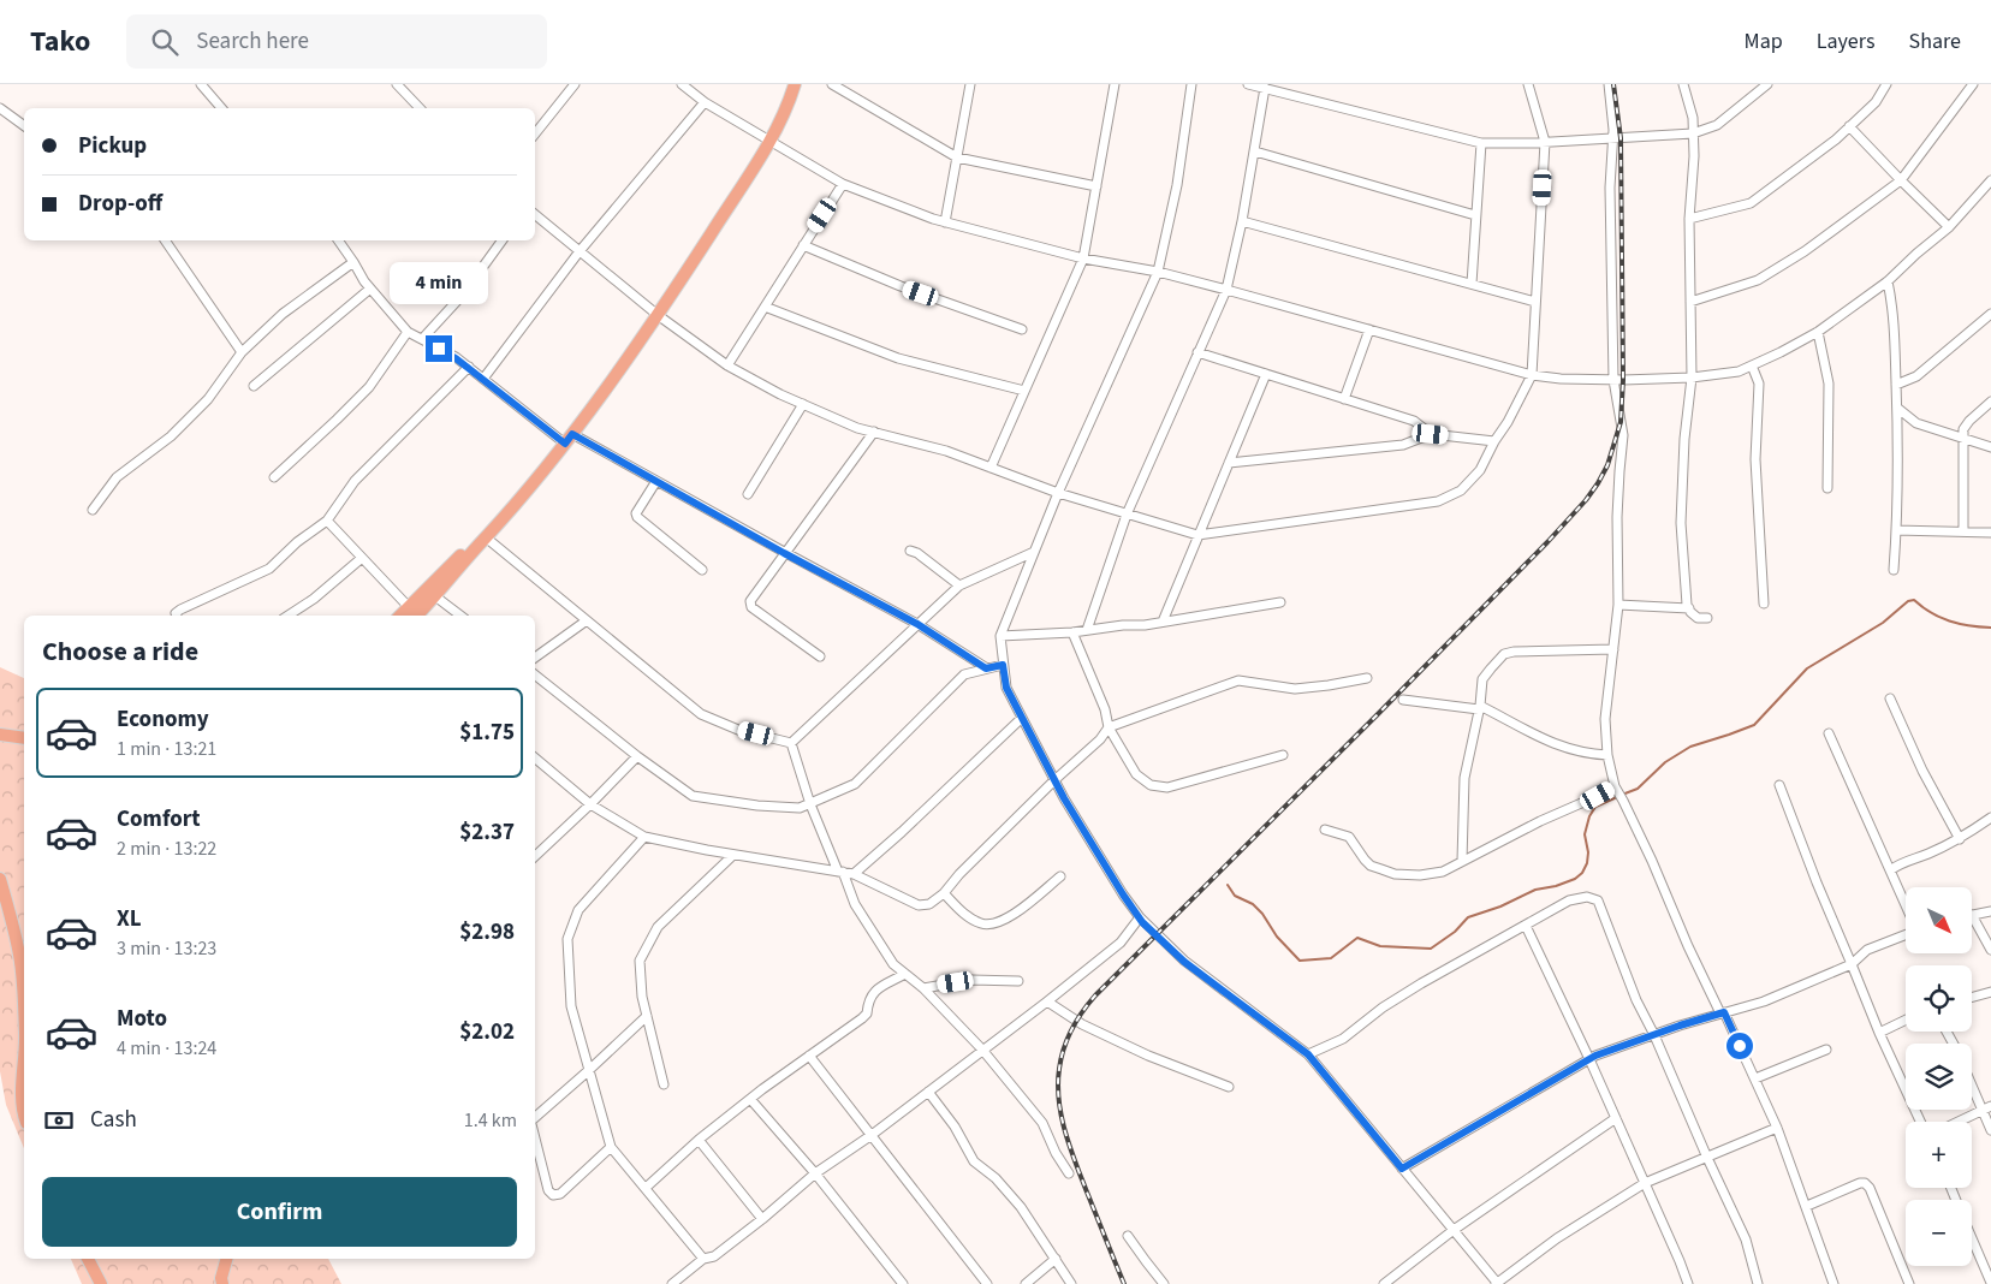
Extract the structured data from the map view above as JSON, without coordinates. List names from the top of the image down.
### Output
{
  "north": "bottom right",
  "page": {
    "header": "Tako",
    "search": "Search here",
    "nav": ["Map", "Layers", "Share"],
    "banner": ["Pickup", "Drop-off"],
    "bubble": "4 min",
    "heading": "Choose a ride",
    "list": [
      {
        "name": "Economy",
        "note": "1 min · 13:21",
        "value": "$1.75"
      },
      {
        "name": "Comfort",
        "note": "2 min · 13:22",
        "value": "$2.37"
      },
      {
        "name": "XL",
        "note": "3 min · 13:23",
        "value": "$2.98"
      },
      {
        "name": "Moto",
        "note": "4 min · 13:24",
        "value": "$2.02"
      }
    ],
    "map_buttons": ["+", "−"],
    "pay": ["Cash", "1.4 km"],
    "buttons": "Confirm"
  }
}
